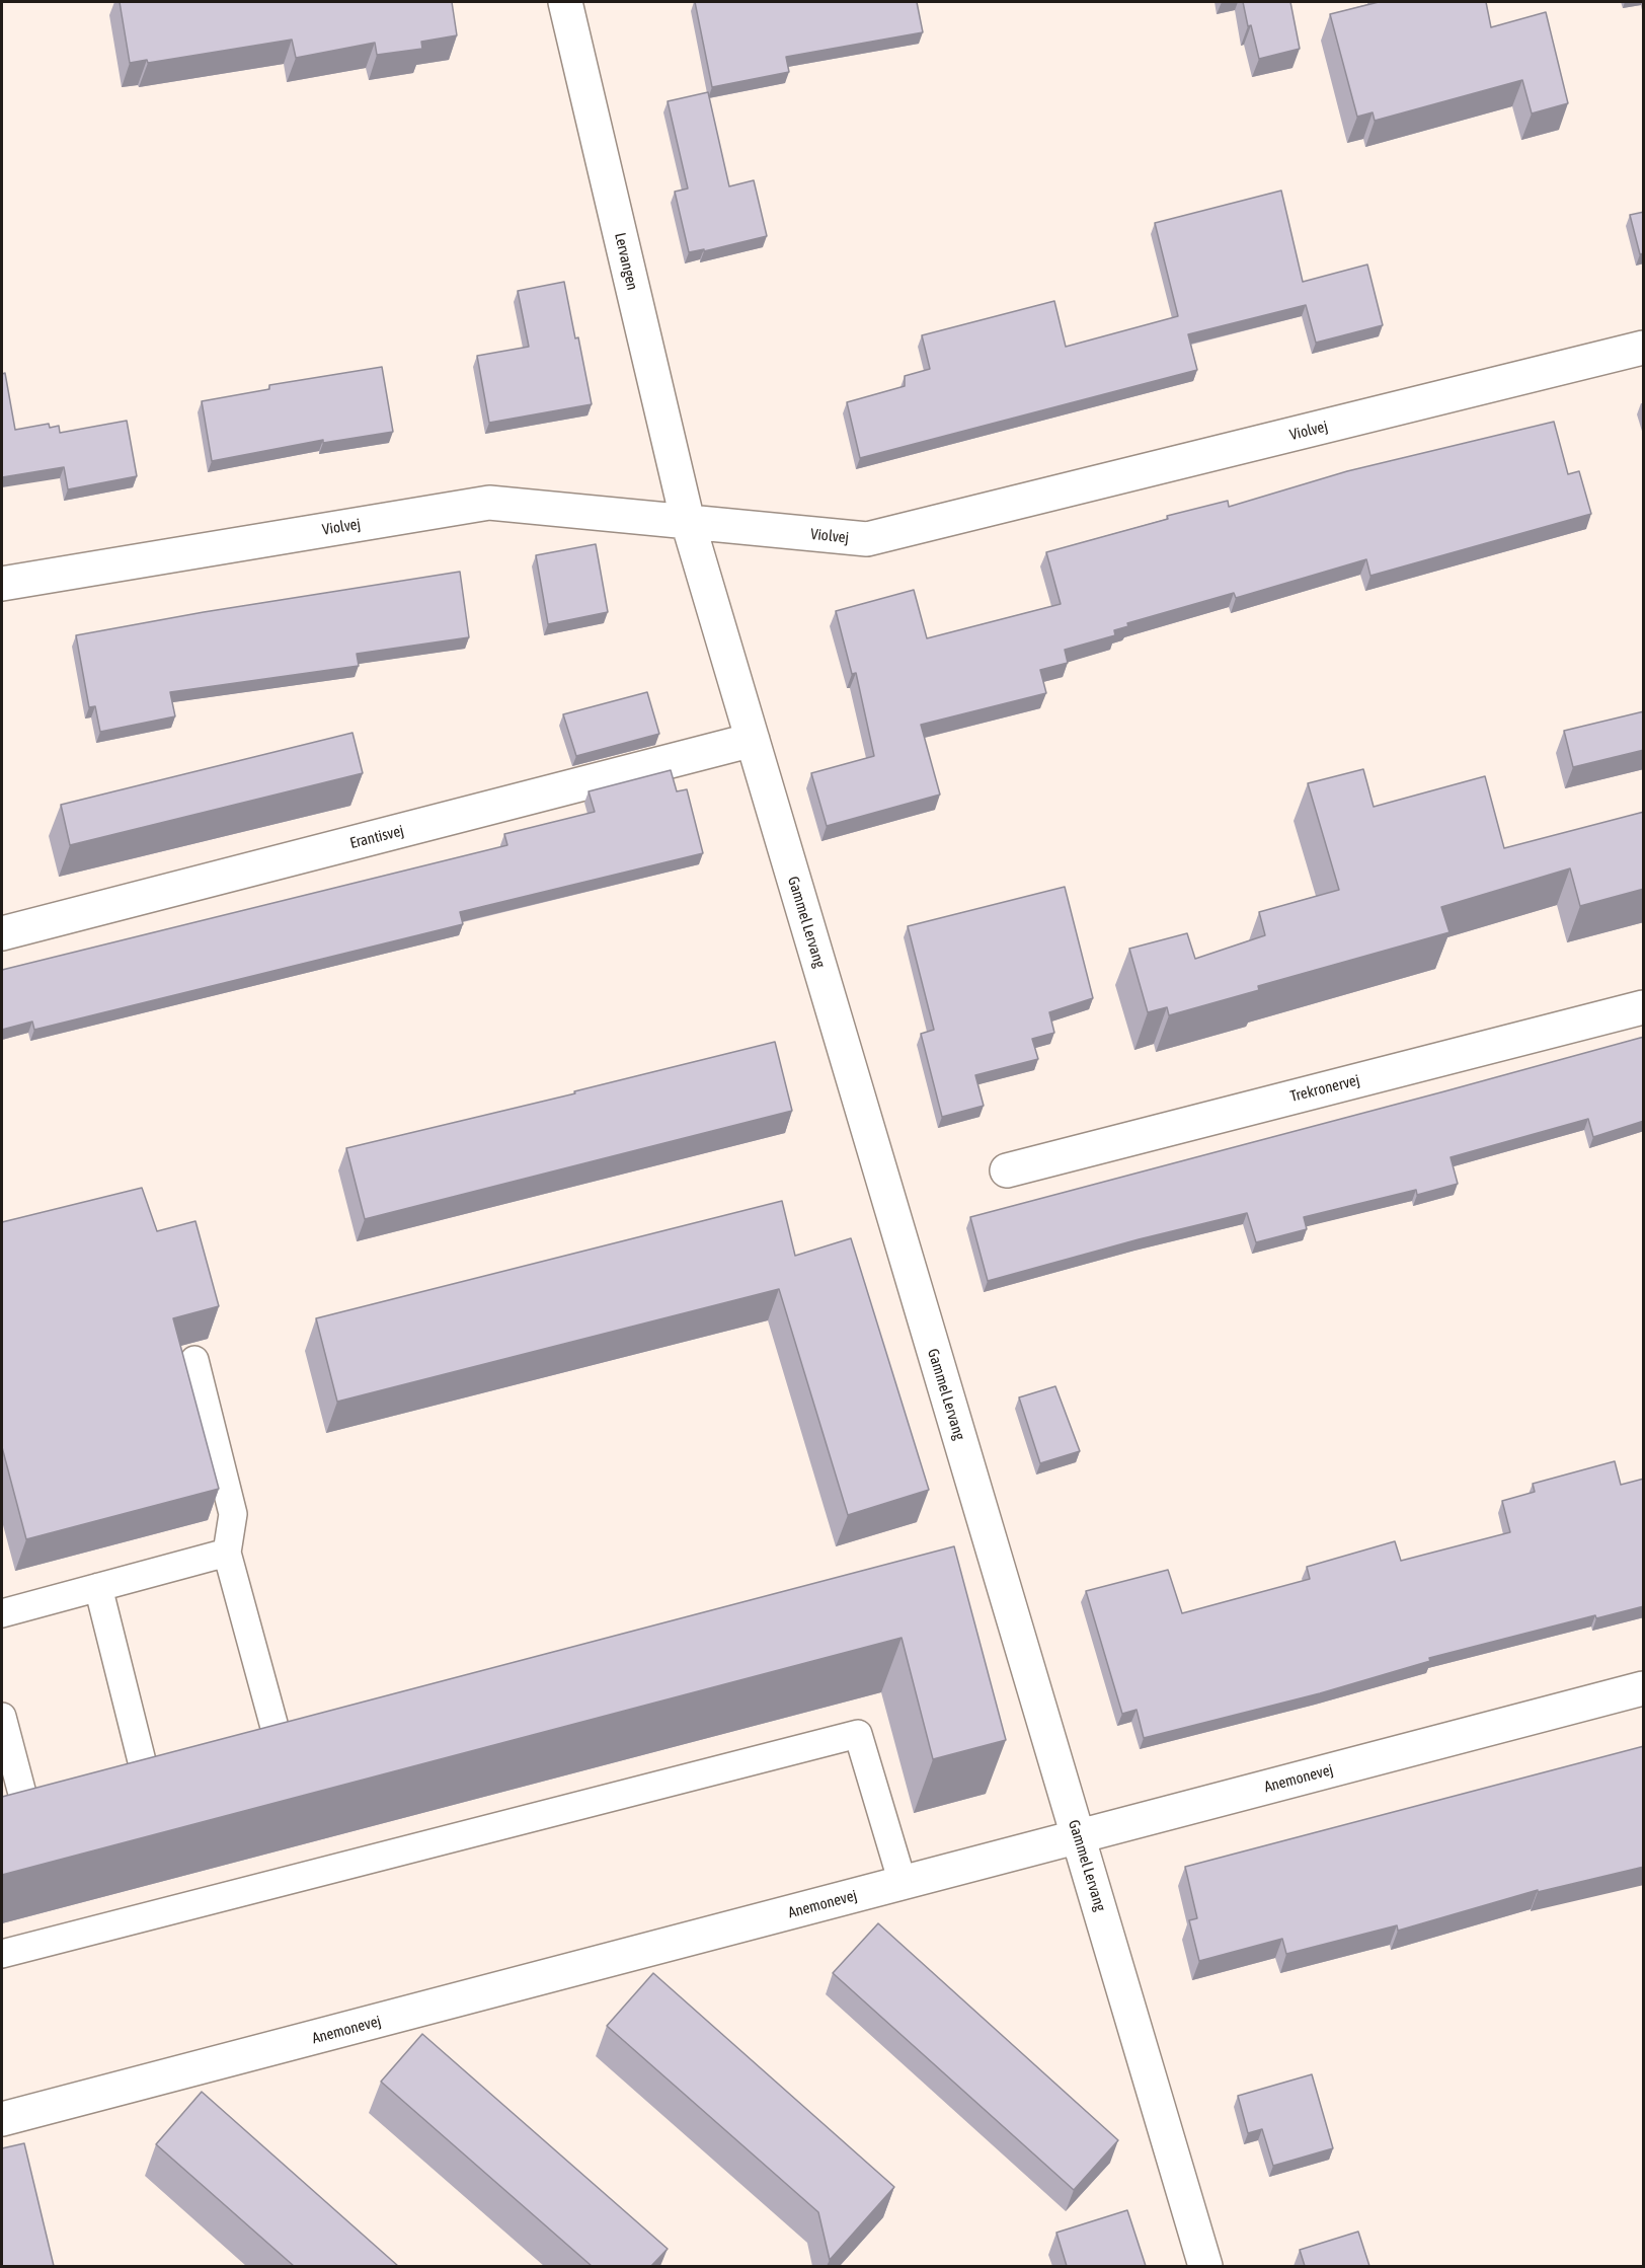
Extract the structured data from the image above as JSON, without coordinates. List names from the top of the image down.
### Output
{
  "streets": {
    "street": [
      "Lervangen",
      "Violvej",
      "Erantisvej",
      "Gammel Lervang",
      "Trekronervej",
      "Anemonevej"
    ]
  },
  "crossings": [
    ["Lervangen", "Violvej"],
    ["Lervangen", "Gammel Lervang"],
    ["Violvej", "Gammel Lervang"],
    ["Erantisvej", "Gammel Lervang"],
    ["Gammel Lervang", "Anemonevej"]
  ]
}
